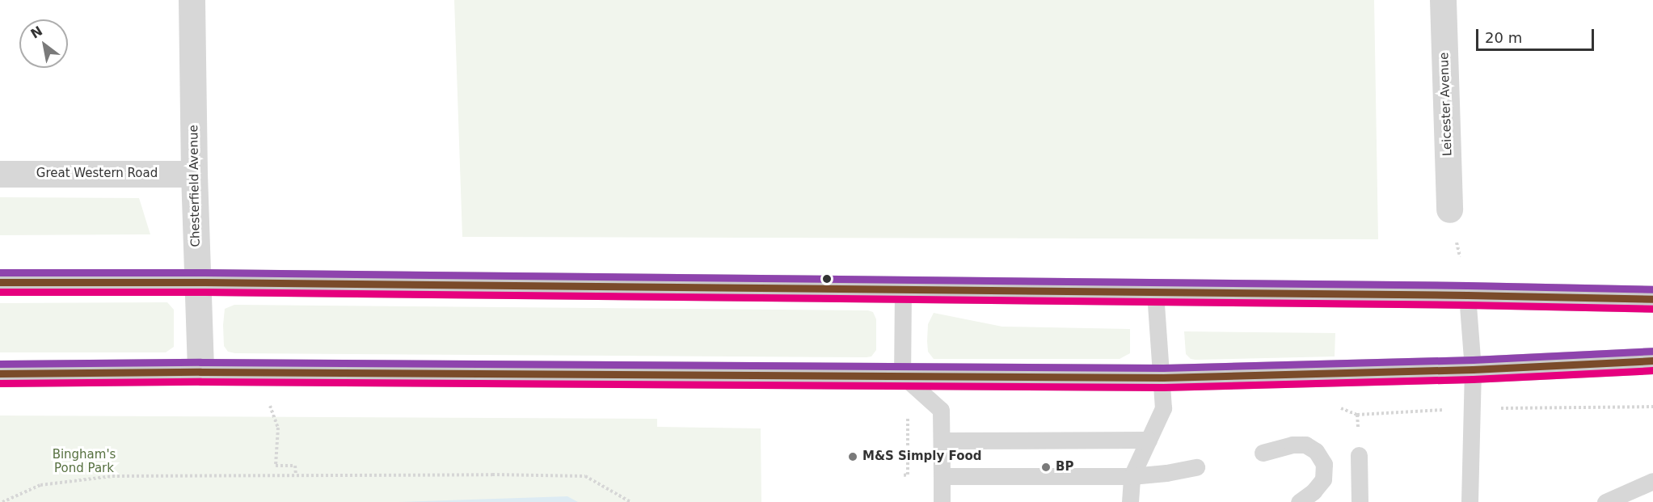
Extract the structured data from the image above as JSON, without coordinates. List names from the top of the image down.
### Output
{
  "streets": {
    "street": ["Leicester Avenue", "Great Western Road", "Chesterfield Avenue"]
  },
  "crossings": [
    ["Great Western Road", "Chesterfield Avenue"]
  ],
  "parks": ["Bingham's Pond Park"],
  "places": ["M&S Simply Food", "BP"],
  "scale_bar": "20 m",
  "north": "top left"
}
